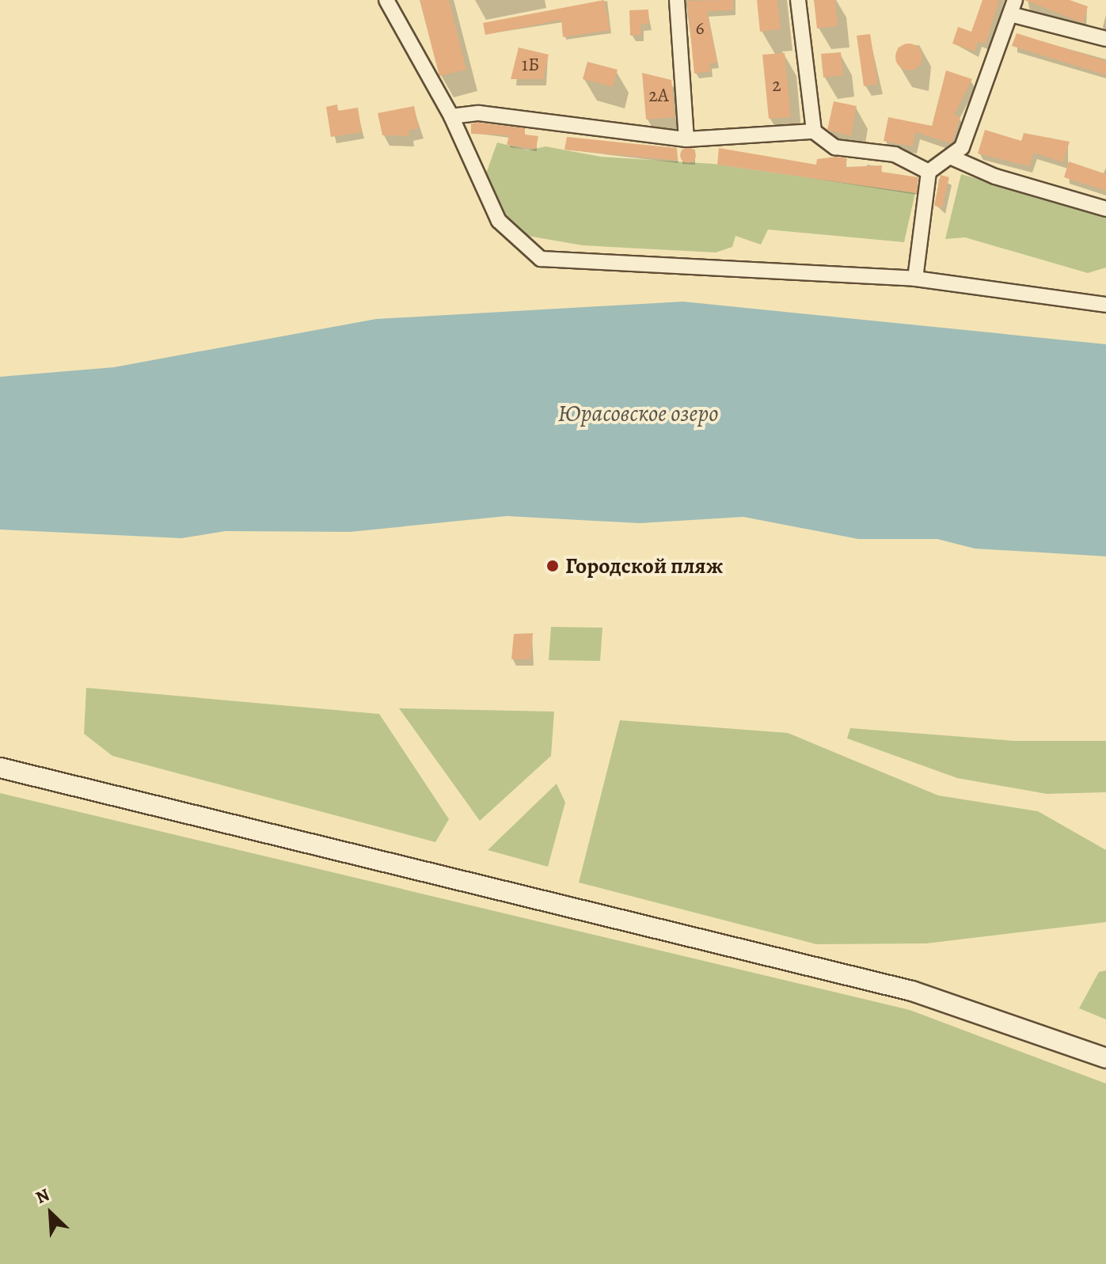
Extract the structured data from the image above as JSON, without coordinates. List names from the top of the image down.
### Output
{
  "water": ["Юрасовское озеро"],
  "places": ["Городской пляж"],
  "house_numbers": [
    "6",
    "1Б",
    "2",
    "2А"
  ],
  "north": "top left"
}
